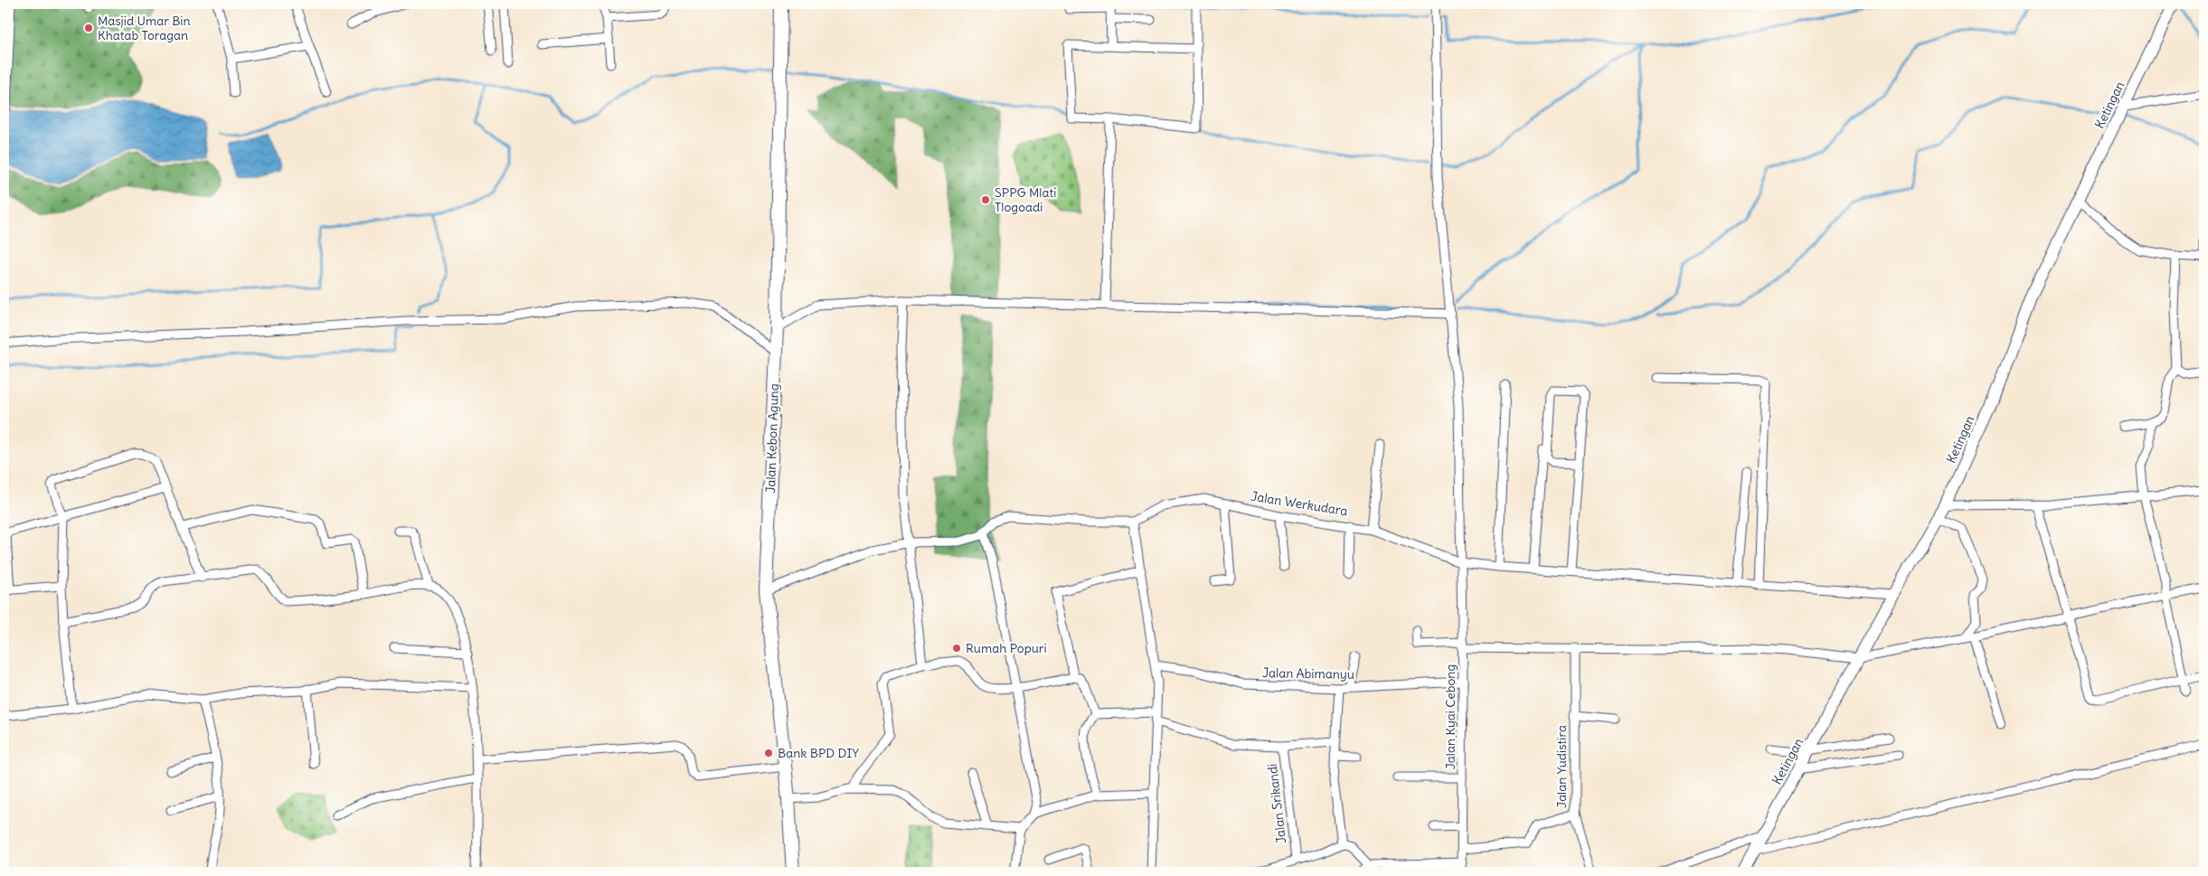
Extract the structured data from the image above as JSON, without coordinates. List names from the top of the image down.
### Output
{
  "streets": {
    "main road": ["Jalan Kebon Agung"],
    "street": [
      "Ketingan",
      "Jalan Werkudara",
      "Jalan Abimanyu",
      "Jalan Kyai Cebong",
      "Jalan Yudistira",
      "Jalan Srikandi"
    ]
  },
  "crossings": [
    ["Ketingan", "Jalan Werkudara"],
    ["Jalan Werkudara", "Jalan Kyai Cebong"],
    ["Jalan Abimanyu", "Jalan Kyai Cebong"],
    ["Jalan Kyai Cebong", "Jalan Yudistira"]
  ],
  "places": [
    "Masjid Umar Bin Khatab Toragan",
    "SPPG Mlati Tlogoadi",
    "Rumah Popuri",
    "Bank BPD DIY"
  ]
}
